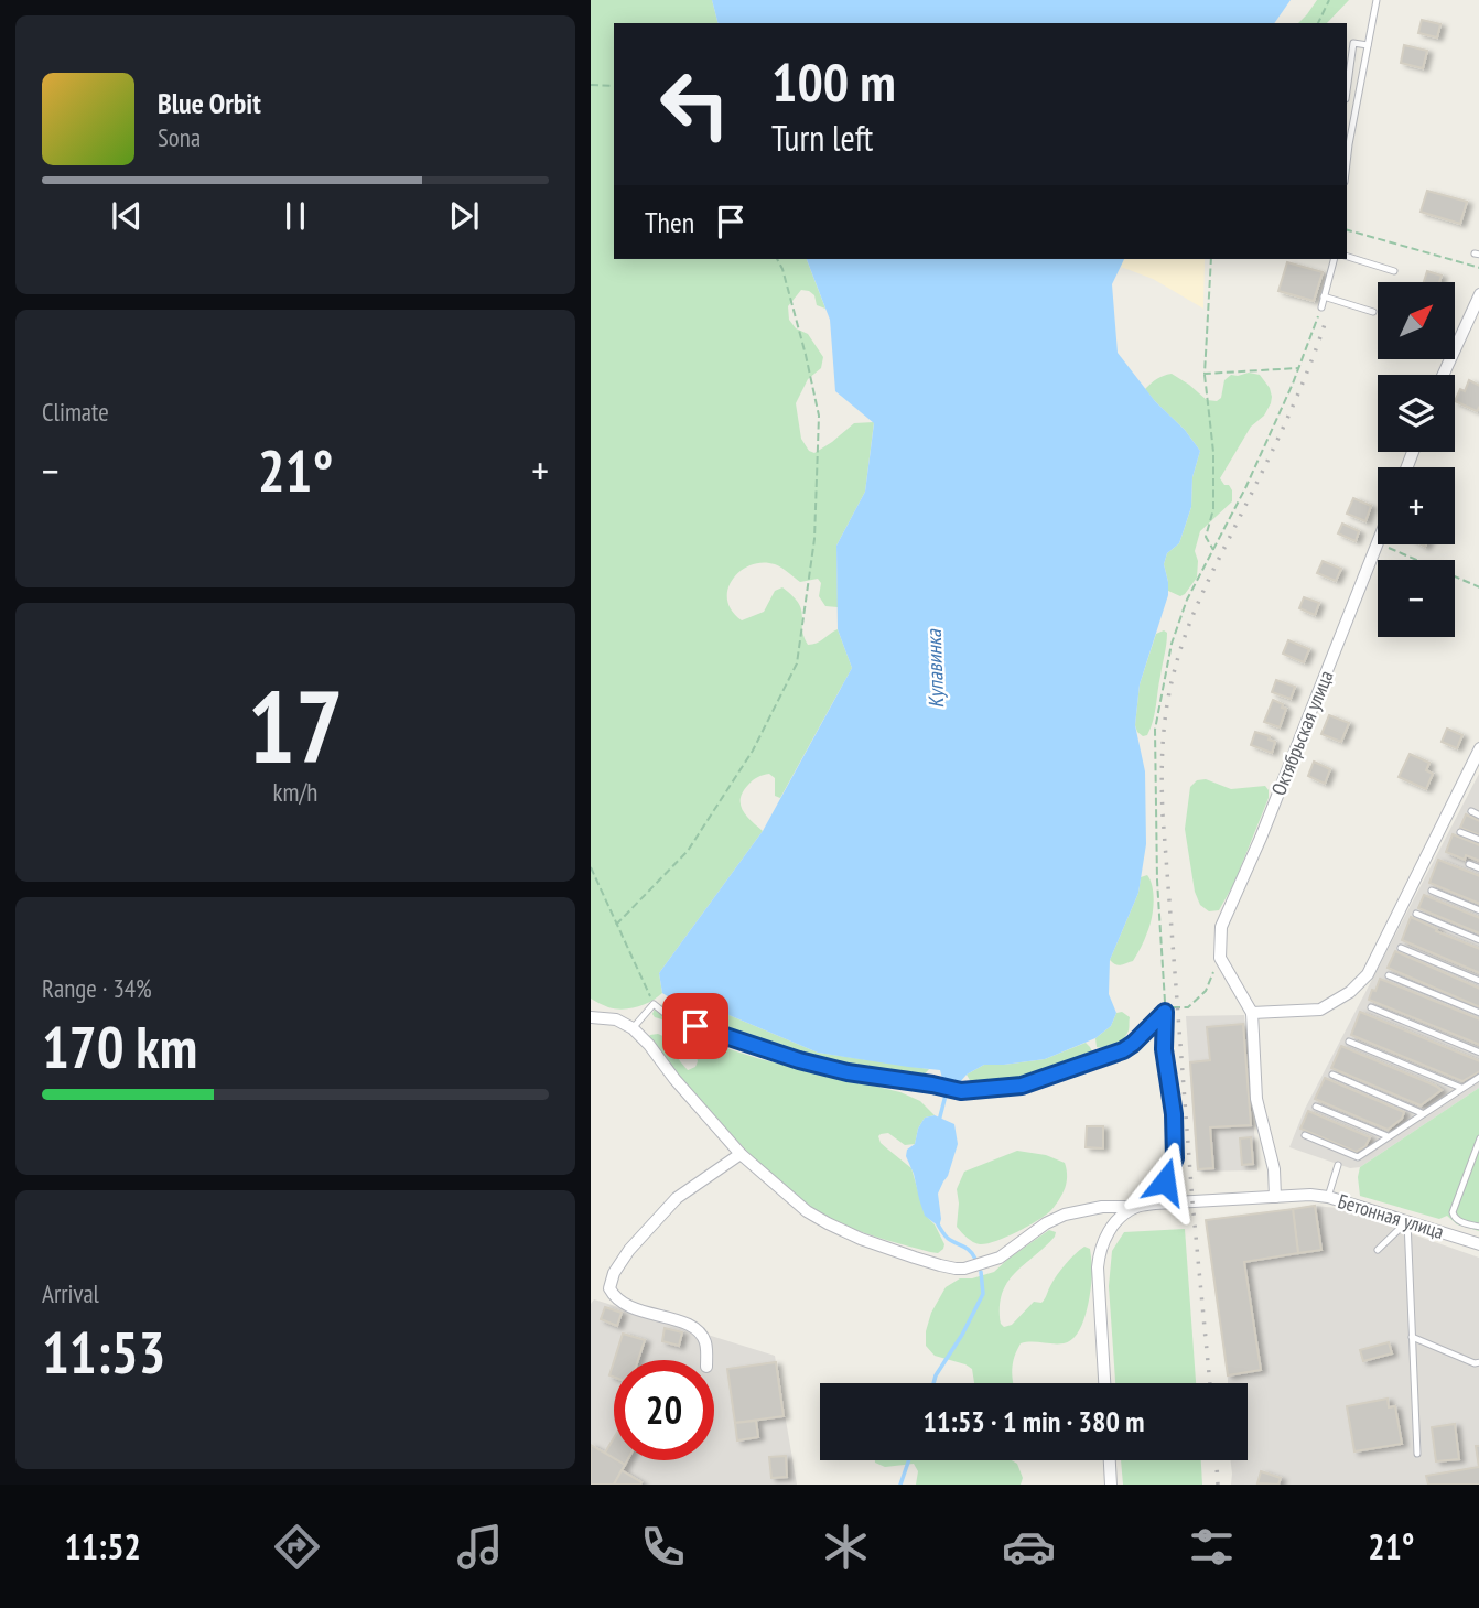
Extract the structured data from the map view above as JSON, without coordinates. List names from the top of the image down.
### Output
{
  "streets": {
    "street": ["Октябрьская улица", "Бетонная улица"]
  },
  "water": ["Купавинка"],
  "north": "top right",
  "page": {
    "turn": ["100 m", "Turn left"],
    "song": ["Blue Orbit", "Sona"],
    "then": "Then",
    "map_buttons": ["+", "−"],
    "tile": [
      "Climate",
      ["17", "km/h"],
      ["Range · 34%", "170 km"],
      ["Arrival", "11:53"]
    ],
    "heat": ["−", "21°", "+"],
    "limit": "20",
    "trip": "11:53 · 1 min · 380 m",
    "tabs": ["11:52", "21°"]
  }
}
